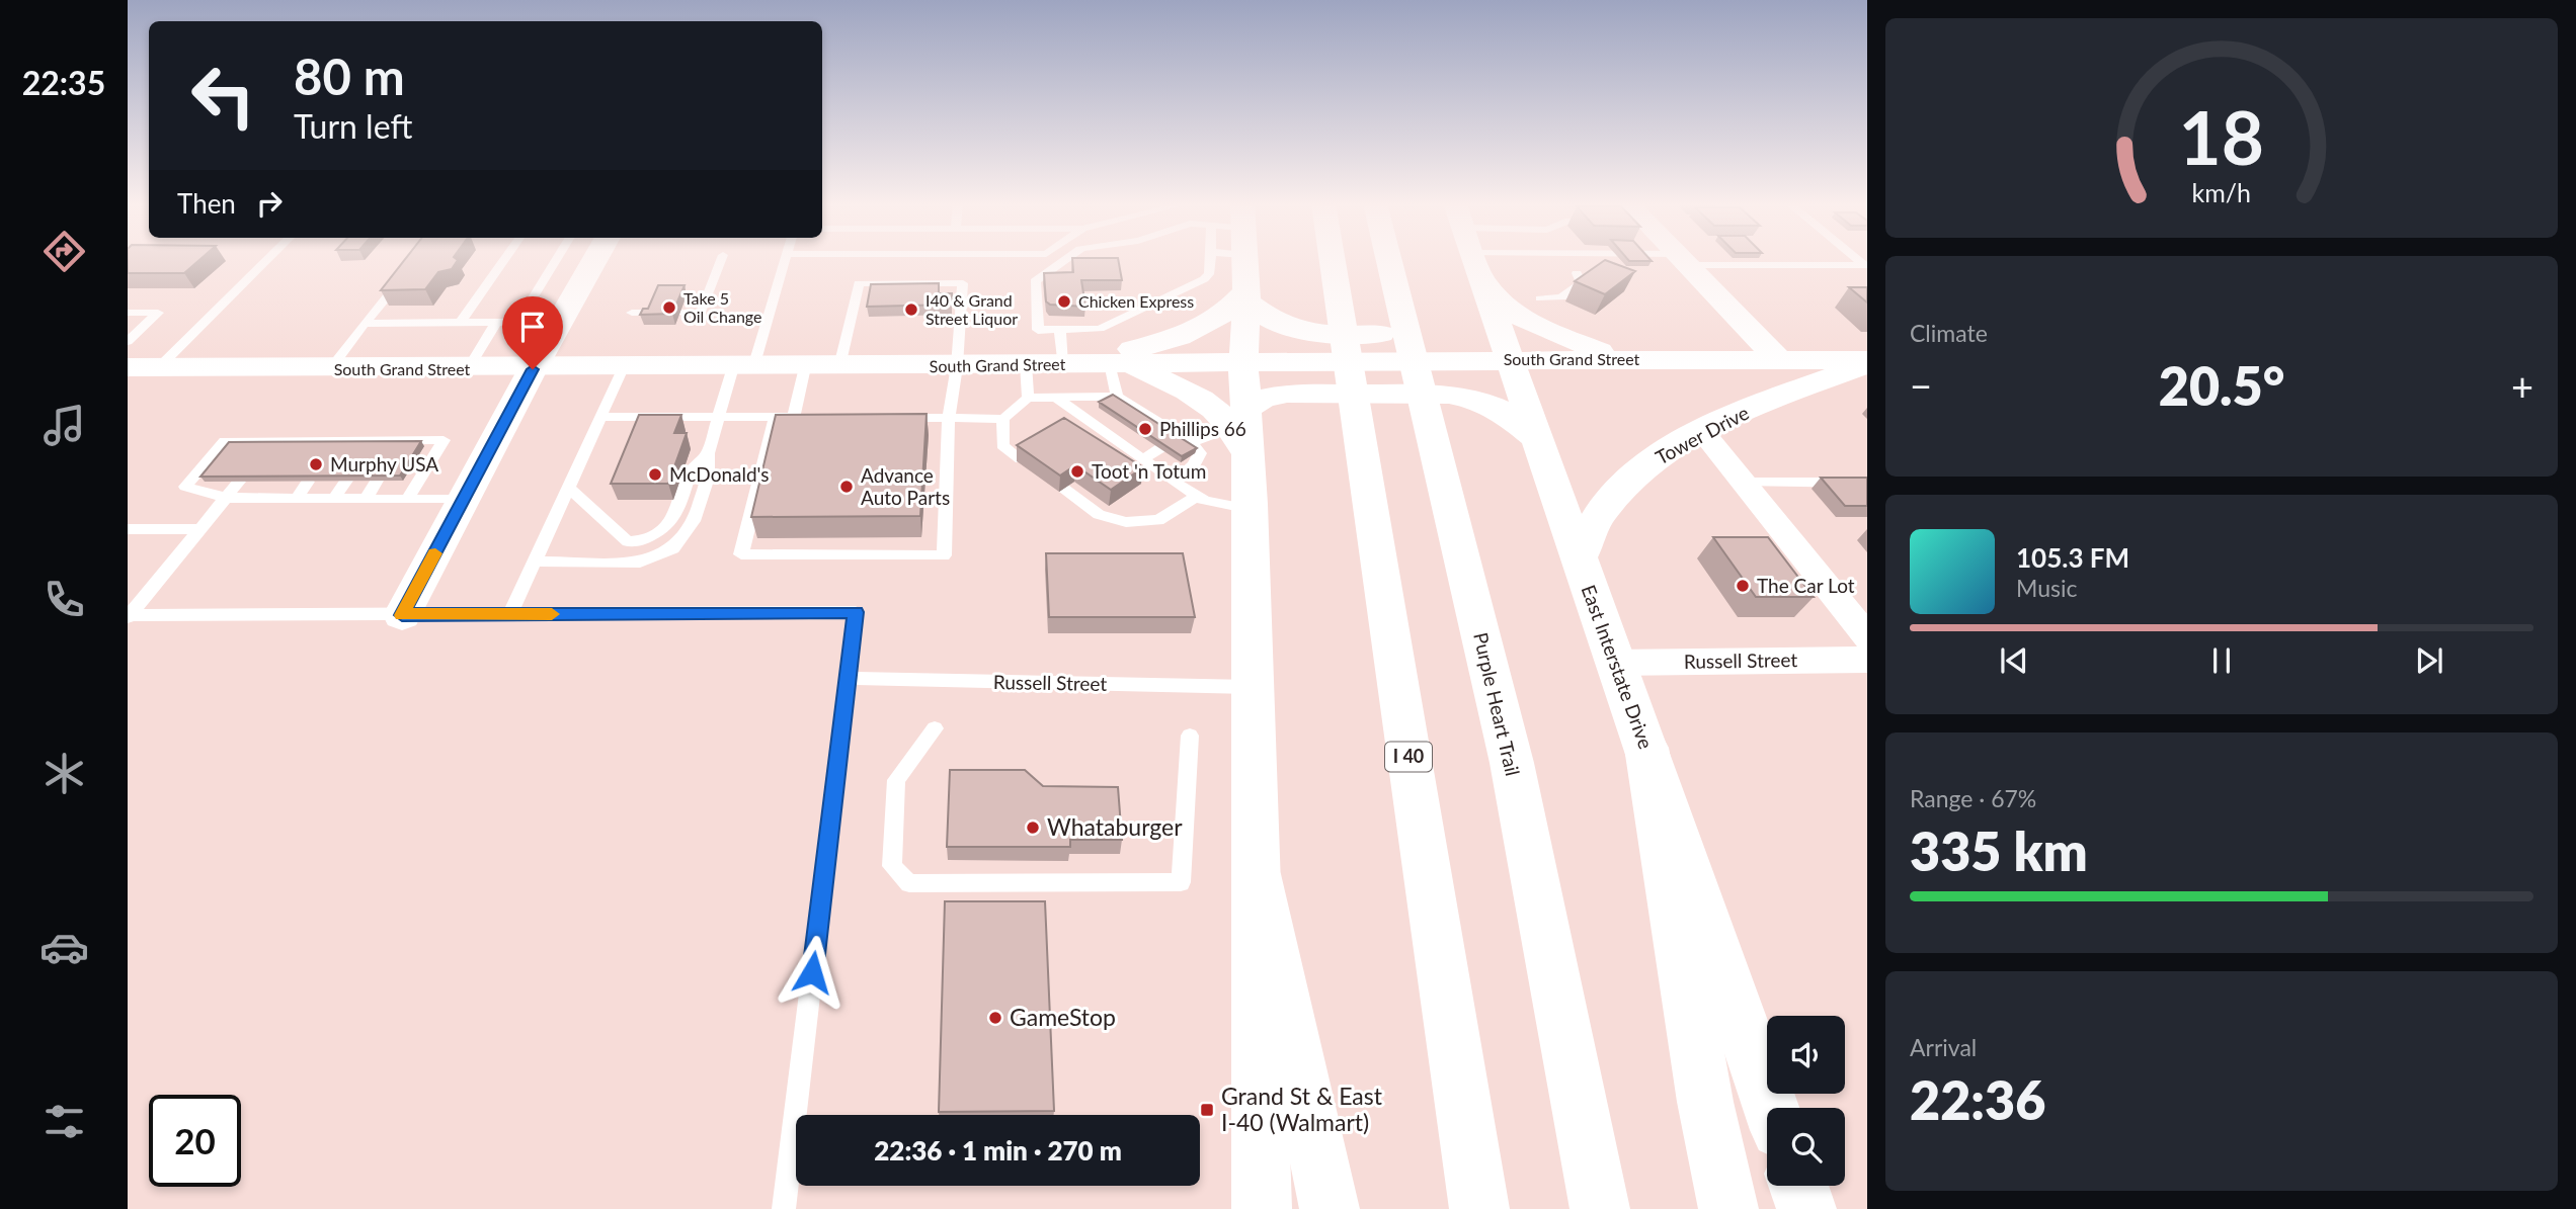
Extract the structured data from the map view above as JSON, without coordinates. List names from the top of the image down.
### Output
{
  "streets": {
    "main road": [
      "South Grand Street",
      "Tower Drive",
      "East Interstate Drive",
      "Purple Heart Trail",
      "I 40"
    ],
    "street": ["Russell Street"]
  },
  "crossings": [
    ["South Grand Street", "Tower Drive"],
    ["South Grand Street", "East Interstate Drive"],
    ["Tower Drive", "East Interstate Drive"],
    ["Russell Street", "East Interstate Drive"]
  ],
  "places": {
    "other": [
      "Chicken Express",
      "Take 5 Oil Change",
      "I40 & Grand Street Liquor",
      "Phillips 66",
      "Murphy USA",
      "Toot 'n Totum",
      "McDonald's",
      "Advance Auto Parts",
      "The Car Lot",
      "Whataburger",
      "GameStop"
    ],
    "transit": ["Grand St & East I-40 (Walmart)"]
  },
  "page": {
    "tabs": "22:35",
    "turn": ["80 m", "Turn left"],
    "then": "Then",
    "tile": [
      "Climate",
      ["Range · 67%", "335 km"],
      ["Arrival", "22:36"]
    ],
    "heat": ["−", "20.5°", "+"],
    "song": ["105.3 FM", "Music"],
    "limit": "20",
    "trip": "22:36 · 1 min · 270 m",
    "gauge": ["18", "km/h"]
  }
}
